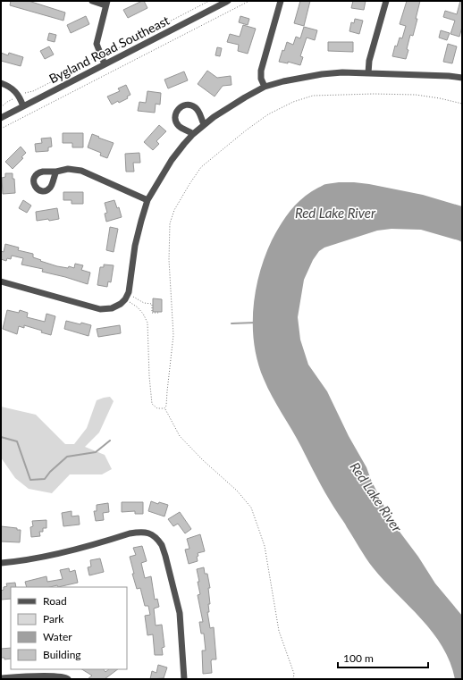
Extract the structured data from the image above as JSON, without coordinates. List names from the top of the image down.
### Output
{
  "streets": {
    "street": ["Bygland Road Southeast"]
  },
  "water": ["Red Lake River"],
  "legend": [
    "Road",
    "Park",
    "Water",
    "Building"
  ],
  "scale_bar": "100 m"
}
